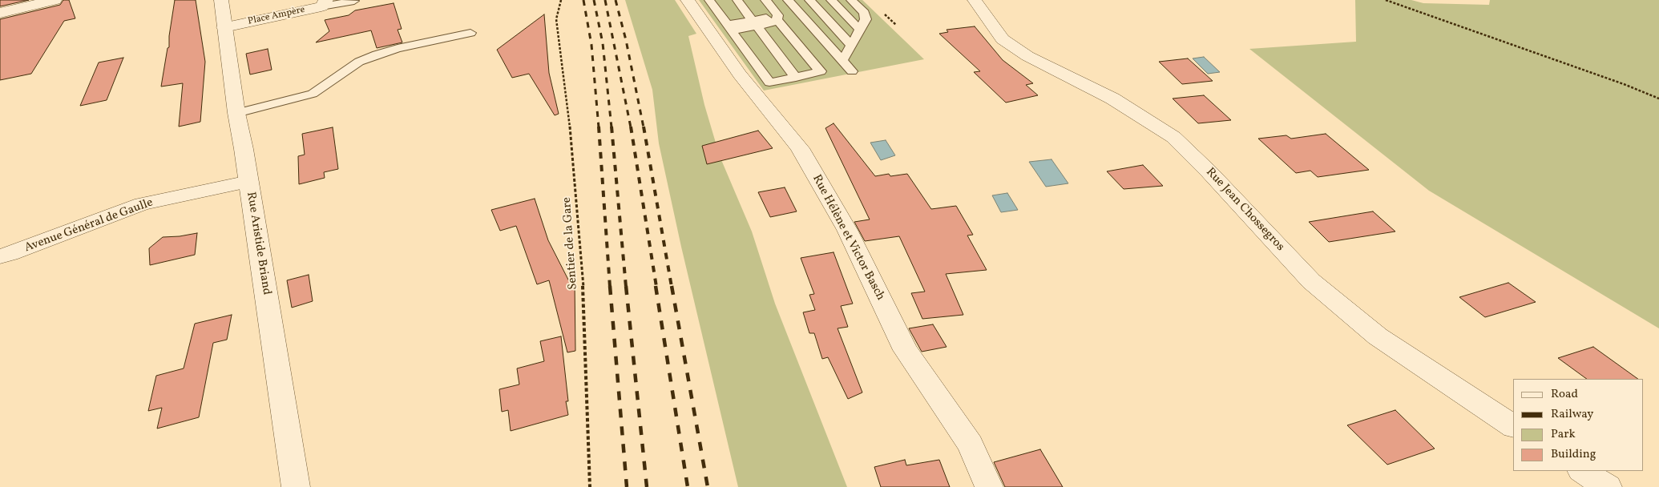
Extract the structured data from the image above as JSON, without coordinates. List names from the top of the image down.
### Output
{
  "streets": {
    "street": [
      "Place Ampère",
      "Rue Jean Chossegros",
      "Avenue Général de Gaulle",
      "Rue Hélène et Victor Basch",
      "Rue Aristide Briand"
    ],
    "path": ["Sentier de la Gare"]
  },
  "crossings": [
    ["Place Ampère", "Rue Aristide Briand"],
    ["Avenue Général de Gaulle", "Rue Aristide Briand"]
  ],
  "legend": [
    "Road",
    "Railway",
    "Park",
    "Building"
  ]
}
